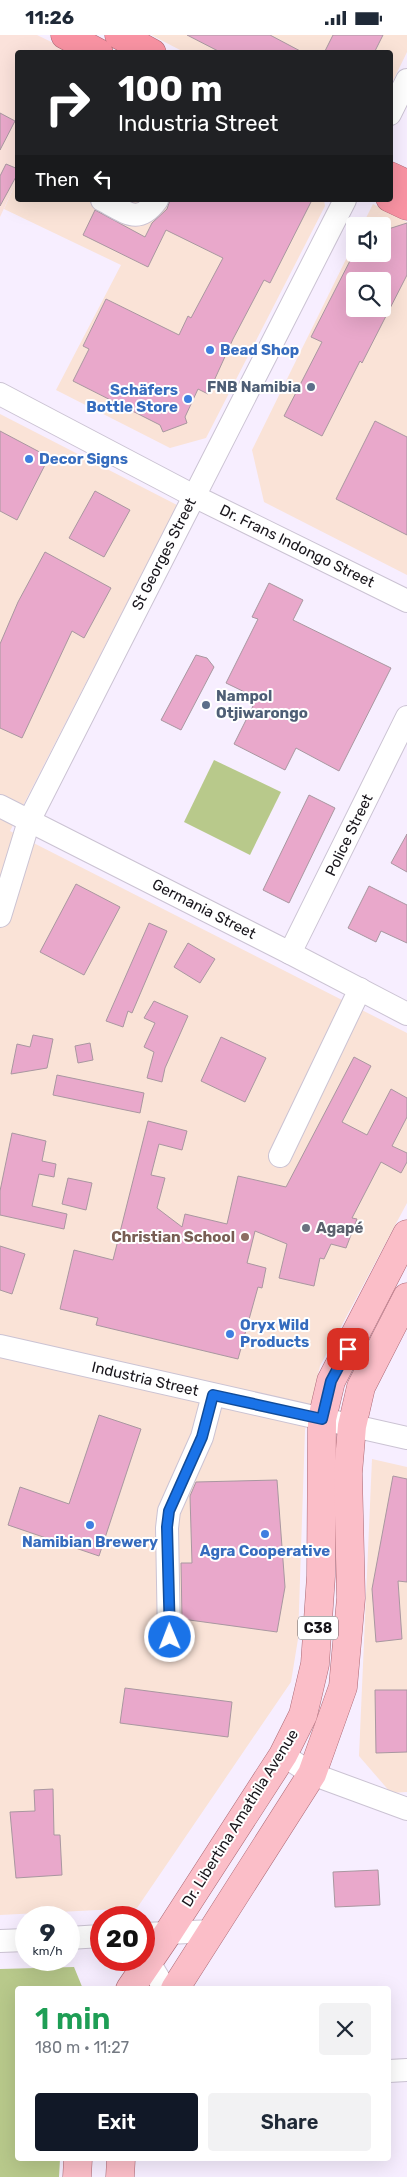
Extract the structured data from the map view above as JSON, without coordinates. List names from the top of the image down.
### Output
{
  "streets": {
    "main road": ["C38", "Dr. Libertina Amathila Avenue"],
    "street": [
      "Dr. Frans Indongo Street",
      "St Georges Street",
      "Police Street",
      "Germania Street",
      "Industria Street"
    ]
  },
  "crossings": [
    ["Dr. Frans Indongo Street", "St Georges Street"],
    ["St Georges Street", "Germania Street"],
    ["Police Street", "Germania Street"],
    ["Industria Street", "Dr. Libertina Amathila Avenue"]
  ],
  "places": [
    "Bead Shop",
    "FNB Namibia",
    "Schäfers Bottle Store",
    "Decor Signs",
    "Nampol Otjiwarongo",
    "Agapé",
    "Christian School",
    "Oryx Wild Products",
    "Namibian Brewery",
    "Agra Cooperative"
  ],
  "page": {
    "status": "11:26",
    "turn": ["100 m", "Industria Street"],
    "then": "Then",
    "speed": "9 km/h",
    "limit": "20",
    "heading": ["1 min", "180 m · 11:27"],
    "buttons": ["Exit", "Share"]
  }
}
